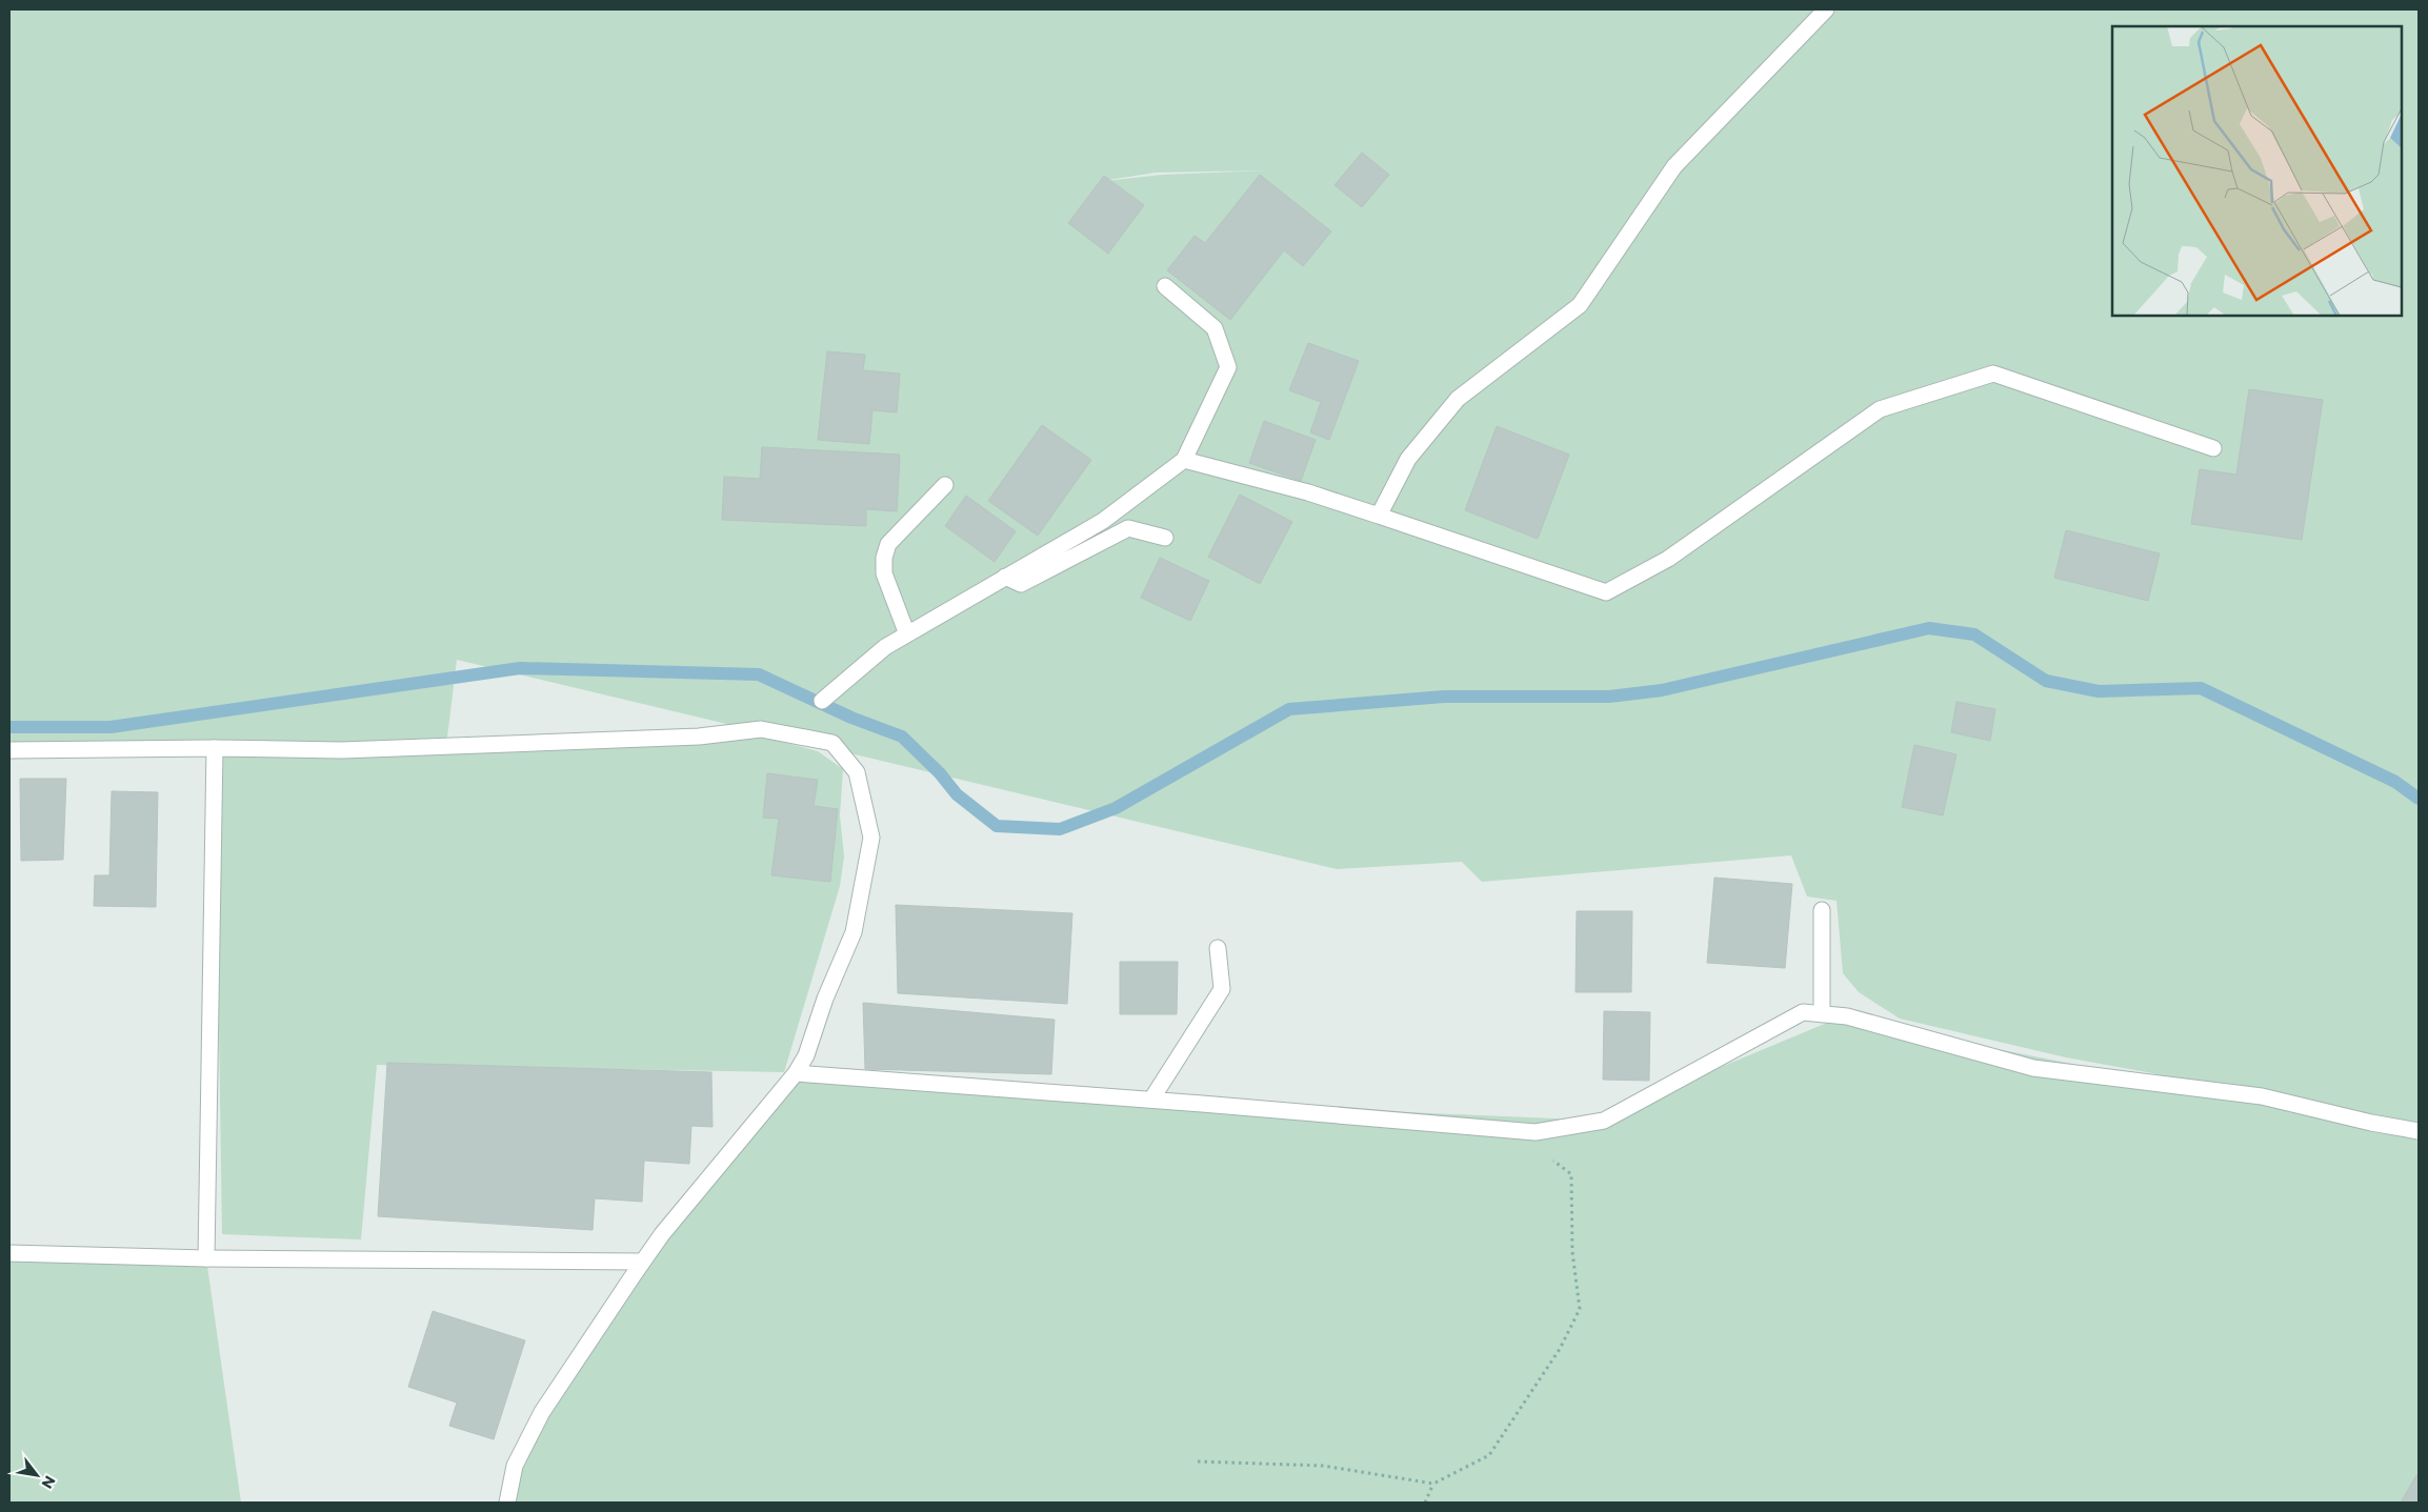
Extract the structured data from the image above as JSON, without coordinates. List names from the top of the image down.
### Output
{
  "north": "bottom right"
}
